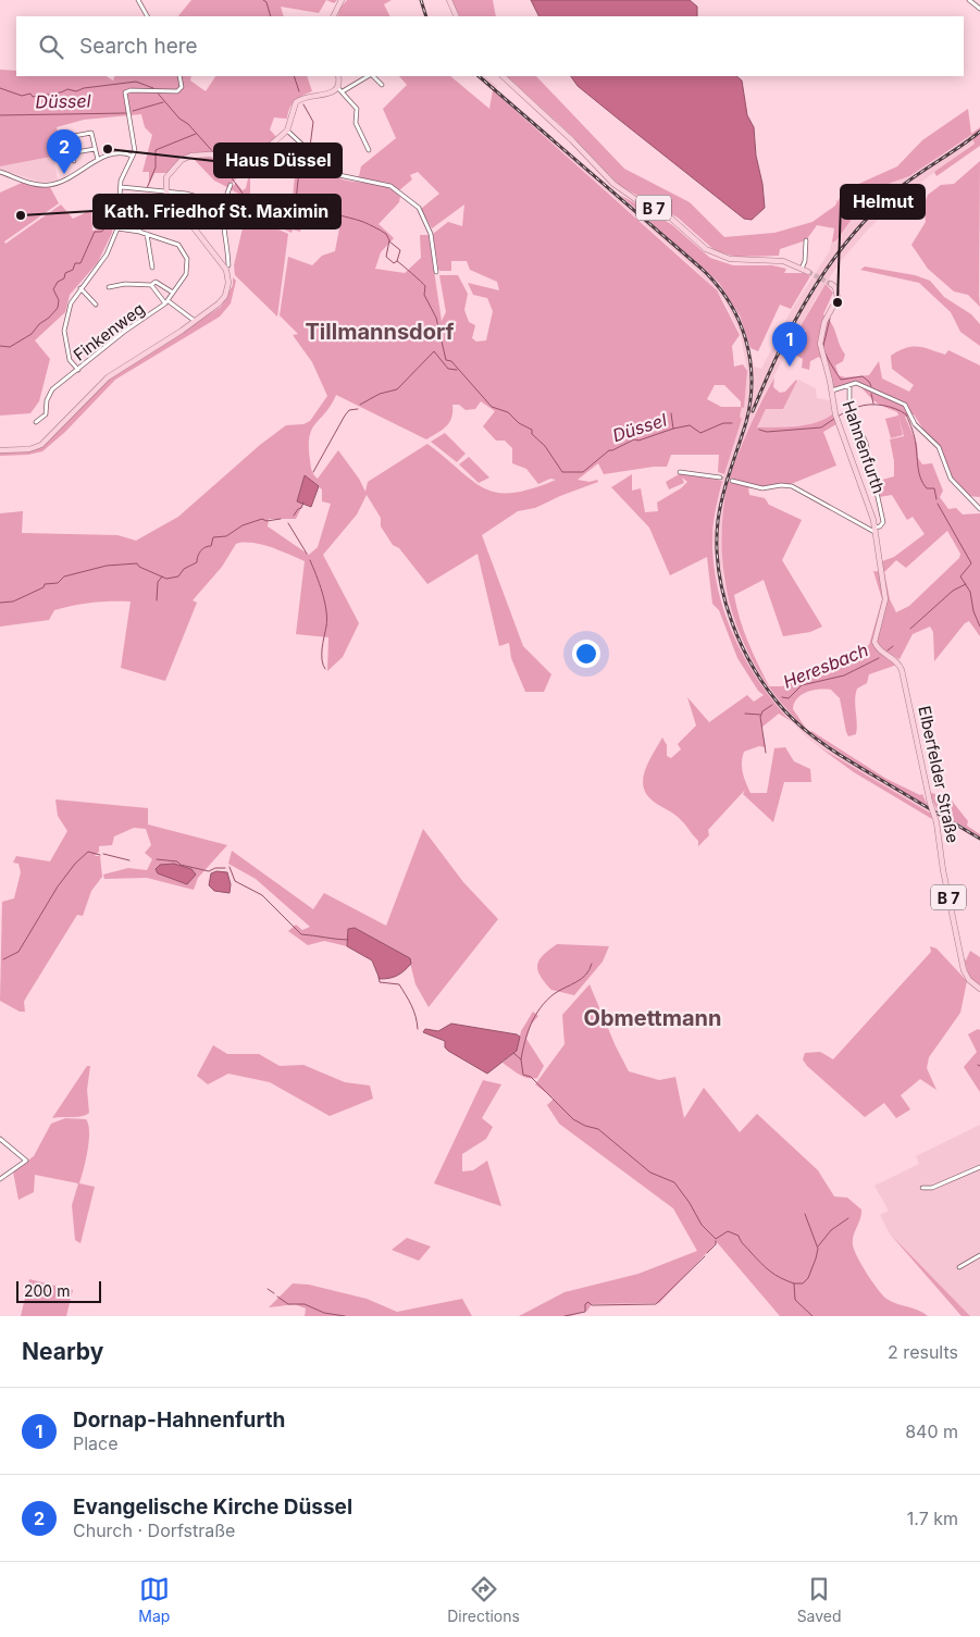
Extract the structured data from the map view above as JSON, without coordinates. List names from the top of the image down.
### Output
{
  "streets": {
    "main road": ["B 7", "Hahnenfurth", "Elberfelder Straße"],
    "street": ["Finkenweg"]
  },
  "crossings": [
    ["Hahnenfurth", "Elberfelder Straße"]
  ],
  "districts": ["Tillmannsdorf", "Obmettmann"],
  "water": ["Düssel", "Heresbach"],
  "places": ["Haus Düssel", "Kath. Friedhof St. Maximin", "Helmut"],
  "scale_bar": "200 m",
  "page": {
    "search": "Search here",
    "pins": ["2", "1"],
    "scale": "200 m",
    "heading": ["Nearby", "2 results"],
    "list": [
      {
        "mark": "1",
        "name": "Dornap-Hahnenfurth",
        "note": "Place",
        "value": "840 m"
      },
      {
        "mark": "2",
        "name": "Evangelische Kirche Düssel",
        "note": "Church · Dorfstraße",
        "value": "1.7 km"
      }
    ],
    "nav": ["Map", "Directions", "Saved"]
  }
}
